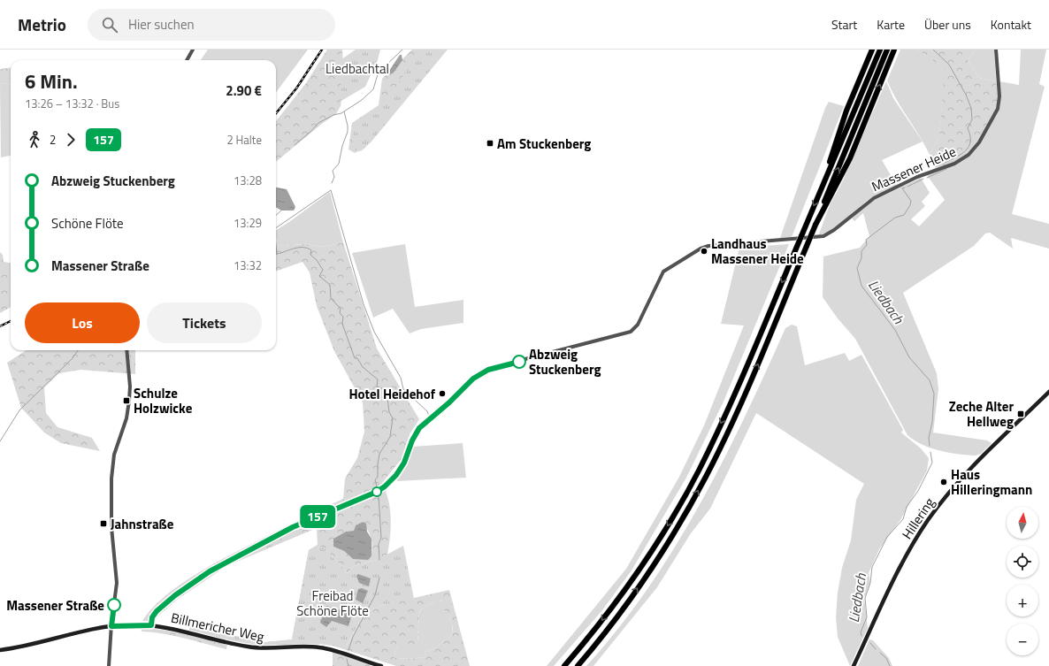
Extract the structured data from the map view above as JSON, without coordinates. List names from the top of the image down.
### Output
{
  "streets": {
    "main road": ["Hillering", "Billmericher Weg"],
    "street": ["Massener Heide"]
  },
  "crossings": [
    ["Massener Heide", "Billmericher Weg"]
  ],
  "water": ["Liedbach"],
  "parks": ["Liedbachtal", "Freibad Schöne Flöte"],
  "places": {
    "transit": [
      "Am Stuckenberg",
      "Schulze Holzwicke",
      "Zeche Alter Hellweg",
      "Jahnstraße"
    ],
    "other": [
      "Landhaus Massener Heide",
      "Abzweig Stuckenberg",
      "Hotel Heidehof",
      "Haus Hilleringmann",
      "Massener Straße"
    ]
  },
  "lines": ["bus line 157"],
  "north": "top",
  "page": {
    "header": "Metrio",
    "search": "Hier suchen",
    "nav": [
      "Start",
      "Karte",
      "Über uns",
      "Kontakt"
    ],
    "on_map": "157",
    "heading": ["6 Min.", "13:26 – 13:32 · Bus", "2.90 €"],
    "legs": ["2", "157", "2 Halte"],
    "list": [
      {
        "name": "Abzweig Stuckenberg",
        "value": "13:28"
      },
      {
        "name": "Schöne Flöte",
        "value": "13:29"
      },
      {
        "name": "Massener Straße",
        "value": "13:32"
      }
    ],
    "buttons": ["Los", "Tickets"],
    "map_buttons": ["+", "−"]
  }
}
